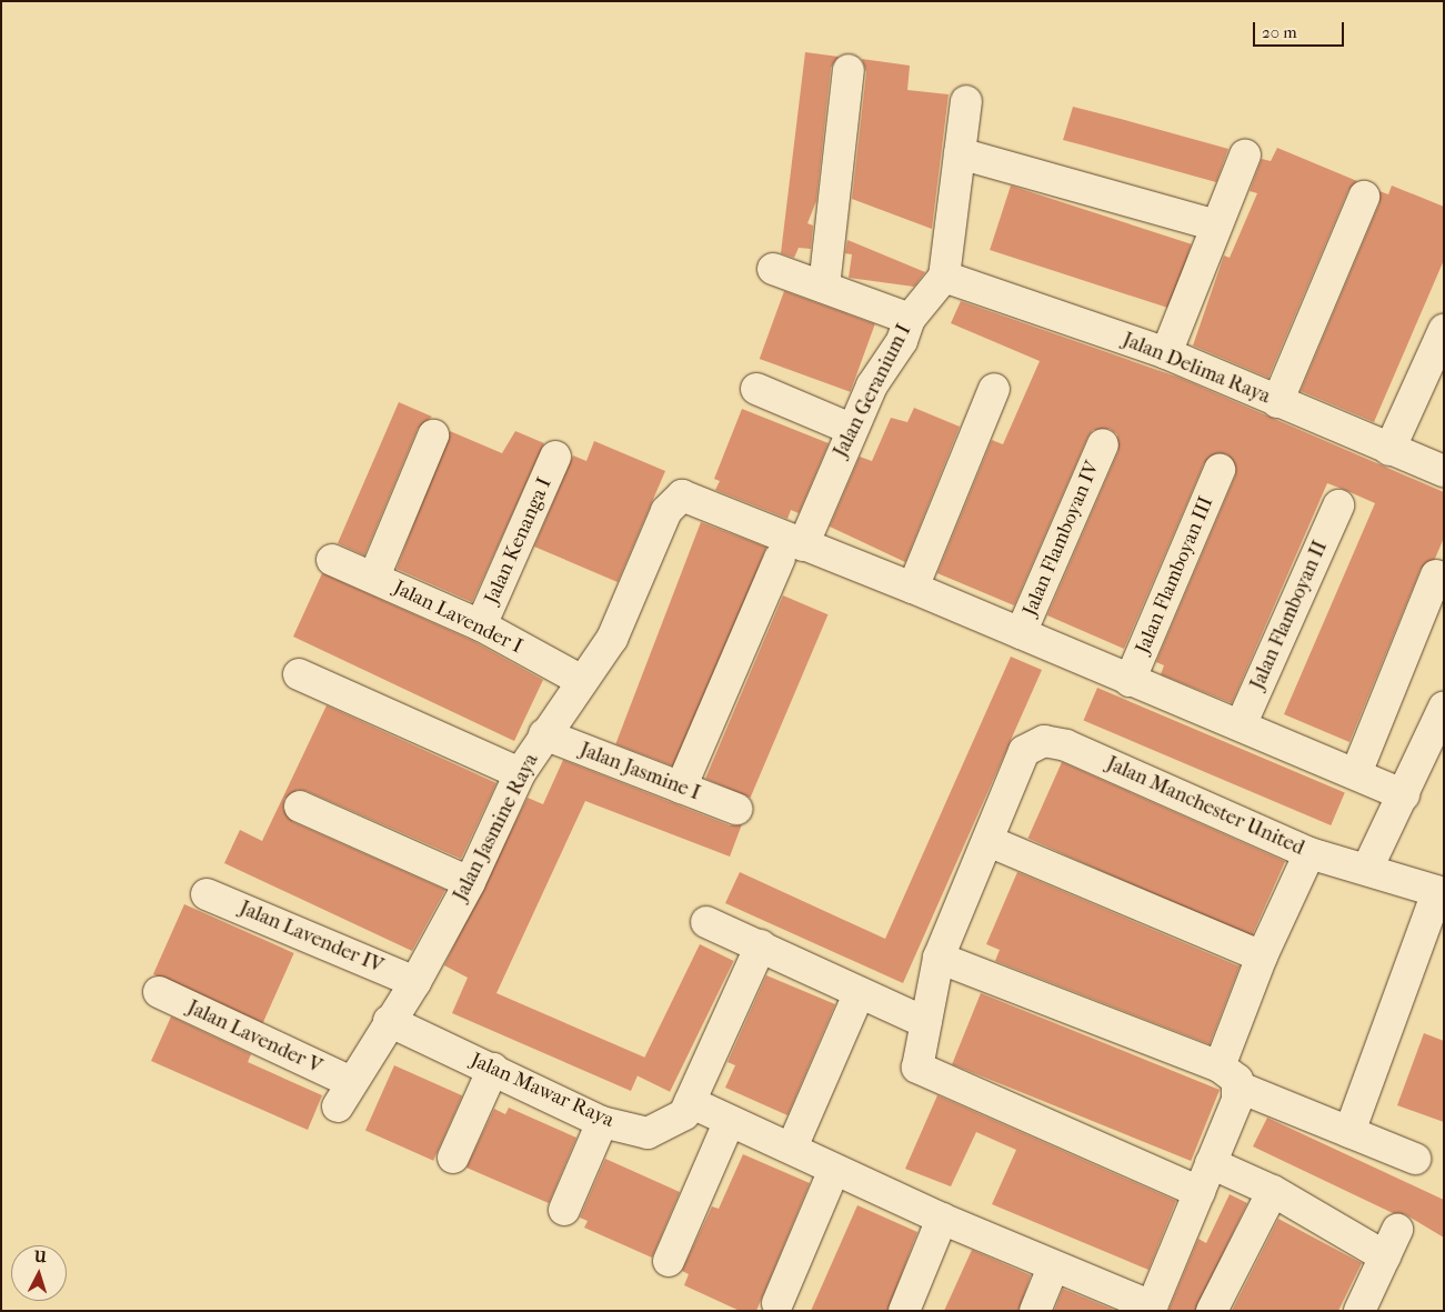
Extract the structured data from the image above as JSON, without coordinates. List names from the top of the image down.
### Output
{
  "streets": {
    "street": [
      "Jalan Delima Raya",
      "Jalan Geranium I",
      "Jalan Flamboyan IV",
      "Jalan Kenanga I",
      "Jalan Flamboyan III",
      "Jalan Flamboyan II",
      "Jalan Lavender I",
      "Jalan Jasmine I",
      "Jalan Manchester United",
      "Jalan Jasmine Raya",
      "Jalan Lavender IV",
      "Jalan Lavender V",
      "Jalan Mawar Raya"
    ]
  },
  "crossings": [
    ["Jalan Delima Raya", "Jalan Geranium I"],
    ["Jalan Geranium I", "Jalan Jasmine I"],
    ["Jalan Geranium I", "Jalan Jasmine Raya"],
    ["Jalan Kenanga I", "Jalan Lavender I"],
    ["Jalan Lavender I", "Jalan Jasmine Raya"],
    ["Jalan Jasmine I", "Jalan Jasmine Raya"],
    ["Jalan Jasmine Raya", "Jalan Lavender IV"],
    ["Jalan Jasmine Raya", "Jalan Lavender V"],
    ["Jalan Jasmine Raya", "Jalan Mawar Raya"]
  ],
  "scale_bar": "20 m",
  "north": "top"
}
